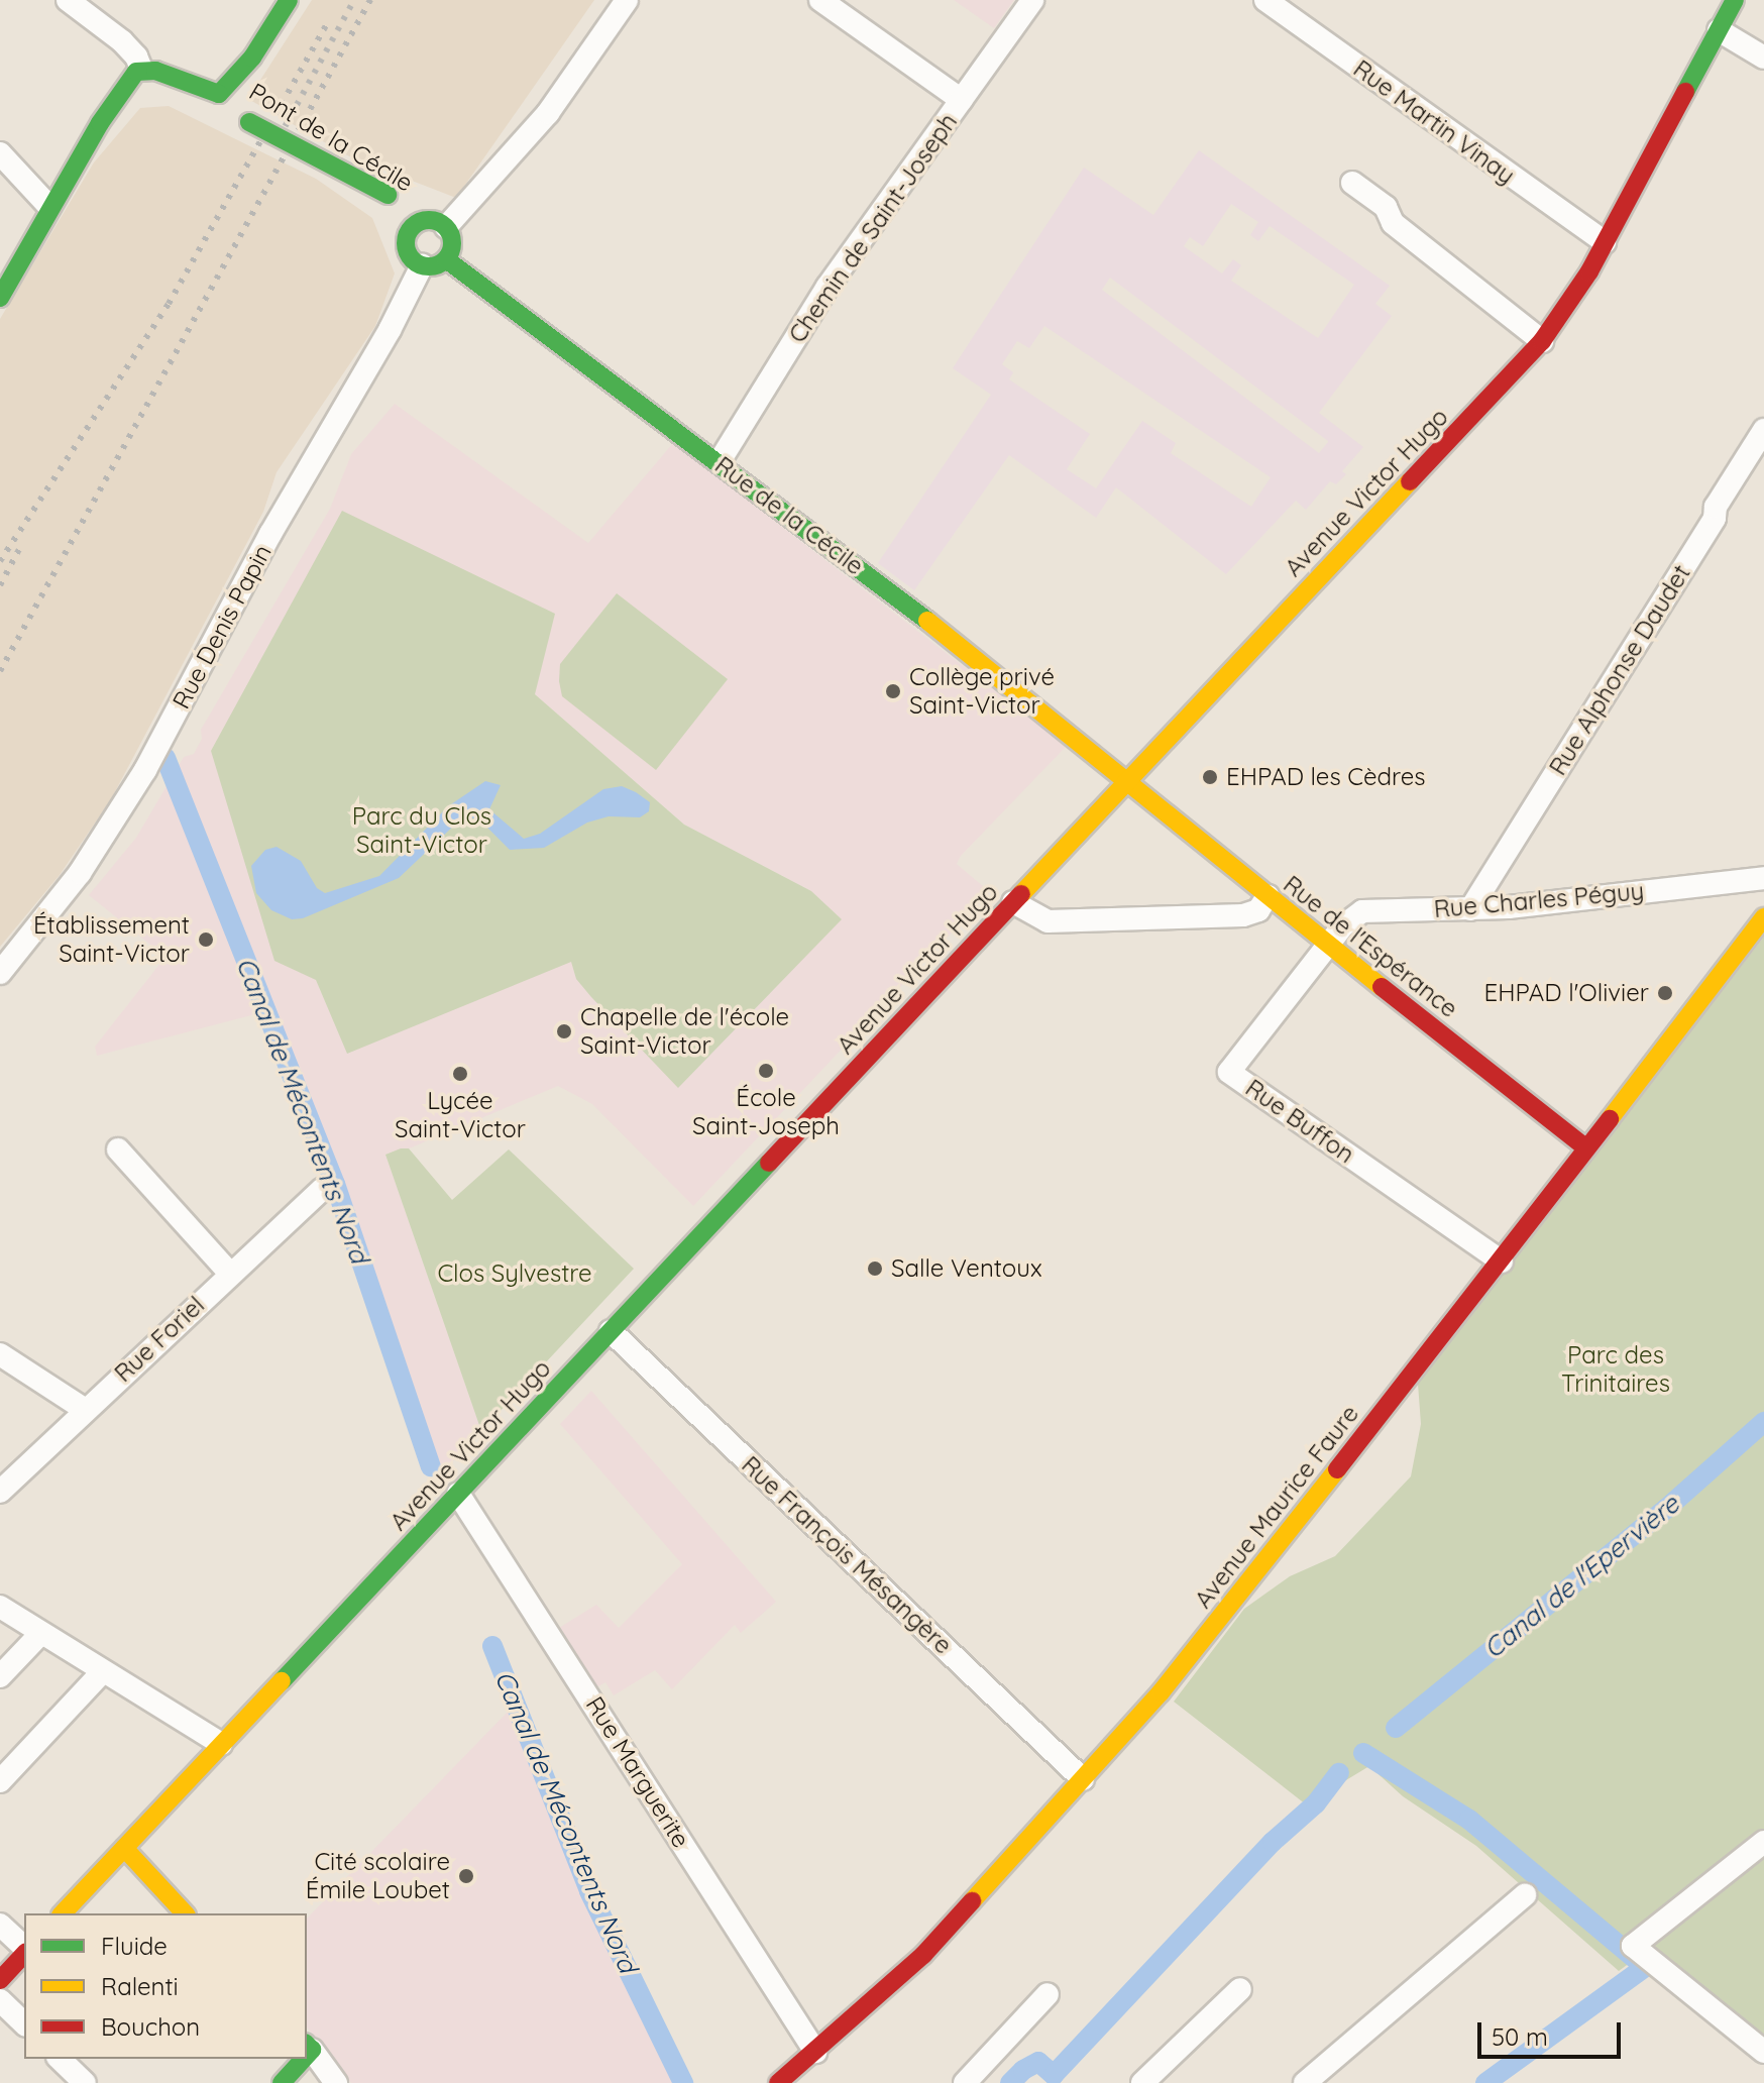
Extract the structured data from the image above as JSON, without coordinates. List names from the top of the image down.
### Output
{
  "streets": {
    "street": [
      "Rue Martin Vinay",
      "Pont de la Cécile",
      "Chemin de Saint-Joseph",
      "Avenue Victor Hugo",
      "Rue de la Cécile",
      "Rue Denis Papin",
      "Rue Alphonse Daudet",
      "Rue Charles Péguy",
      "Rue de l'Espérance",
      "Rue Buffon",
      "Rue Foriel",
      "Avenue Maurice Faure",
      "Rue François Mésangère",
      "Rue Marguerite"
    ]
  },
  "crossings": [
    ["Rue Martin Vinay", "Avenue Victor Hugo"],
    ["Pont de la Cécile", "Rue de la Cécile"],
    ["Pont de la Cécile", "Rue Denis Papin"],
    ["Chemin de Saint-Joseph", "Rue de la Cécile"],
    ["Avenue Victor Hugo", "Rue de la Cécile"],
    ["Avenue Victor Hugo", "Rue de l'Espérance"],
    ["Avenue Victor Hugo", "Rue François Mésangère"],
    ["Avenue Victor Hugo", "Rue Marguerite"],
    ["Rue de la Cécile", "Rue Denis Papin"],
    ["Rue de la Cécile", "Rue de l'Espérance"],
    ["Rue Alphonse Daudet", "Rue Charles Péguy"],
    ["Rue Charles Péguy", "Rue de l'Espérance"],
    ["Rue Charles Péguy", "Rue Buffon"],
    ["Rue de l'Espérance", "Rue Buffon"],
    ["Rue de l'Espérance", "Avenue Maurice Faure"],
    ["Rue Buffon", "Avenue Maurice Faure"],
    ["Avenue Maurice Faure", "Rue François Mésangère"],
    ["Avenue Maurice Faure", "Rue Marguerite"]
  ],
  "water": ["Canal de Mécontents Nord", "Canal de l'Epervière"],
  "parks": ["Parc du Clos Saint-Victor", "Clos Sylvestre", "Parc des Trinitaires"],
  "places": [
    "Collège privé Saint-Victor",
    "EHPAD les Cèdres",
    "Établissement Saint-Victor",
    "EHPAD l'Olivier",
    "Chapelle de l'école Saint-Victor",
    "École Saint-Joseph",
    "Lycée Saint-Victor",
    "Salle Ventoux",
    "Cité scolaire Émile Loubet"
  ],
  "legend": ["Fluide", "Ralenti", "Bouchon"],
  "scale_bar": "50 m"
}
